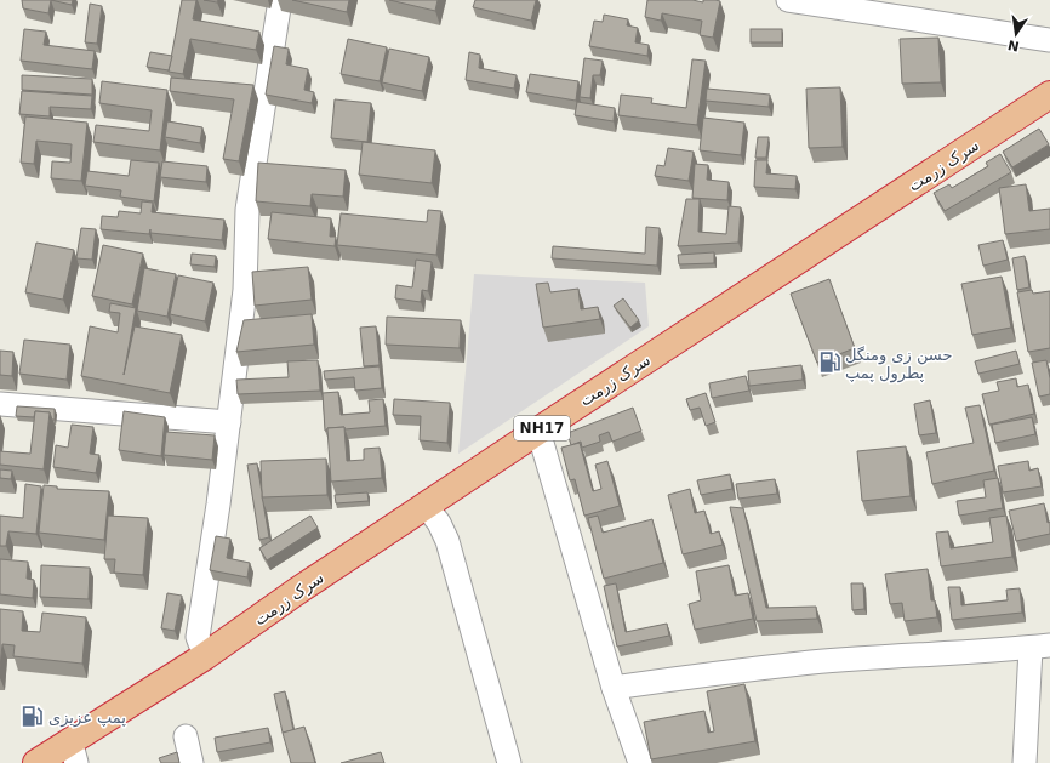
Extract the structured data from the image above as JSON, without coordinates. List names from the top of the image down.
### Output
{
  "streets": {
    "highway": ["سرک زرمت", "NH17"]
  },
  "places": {
    "fuel station": ["حسن زی ومنگل پطرول پمپ", "پمپ عزیزی"]
  },
  "north": "bottom"
}
